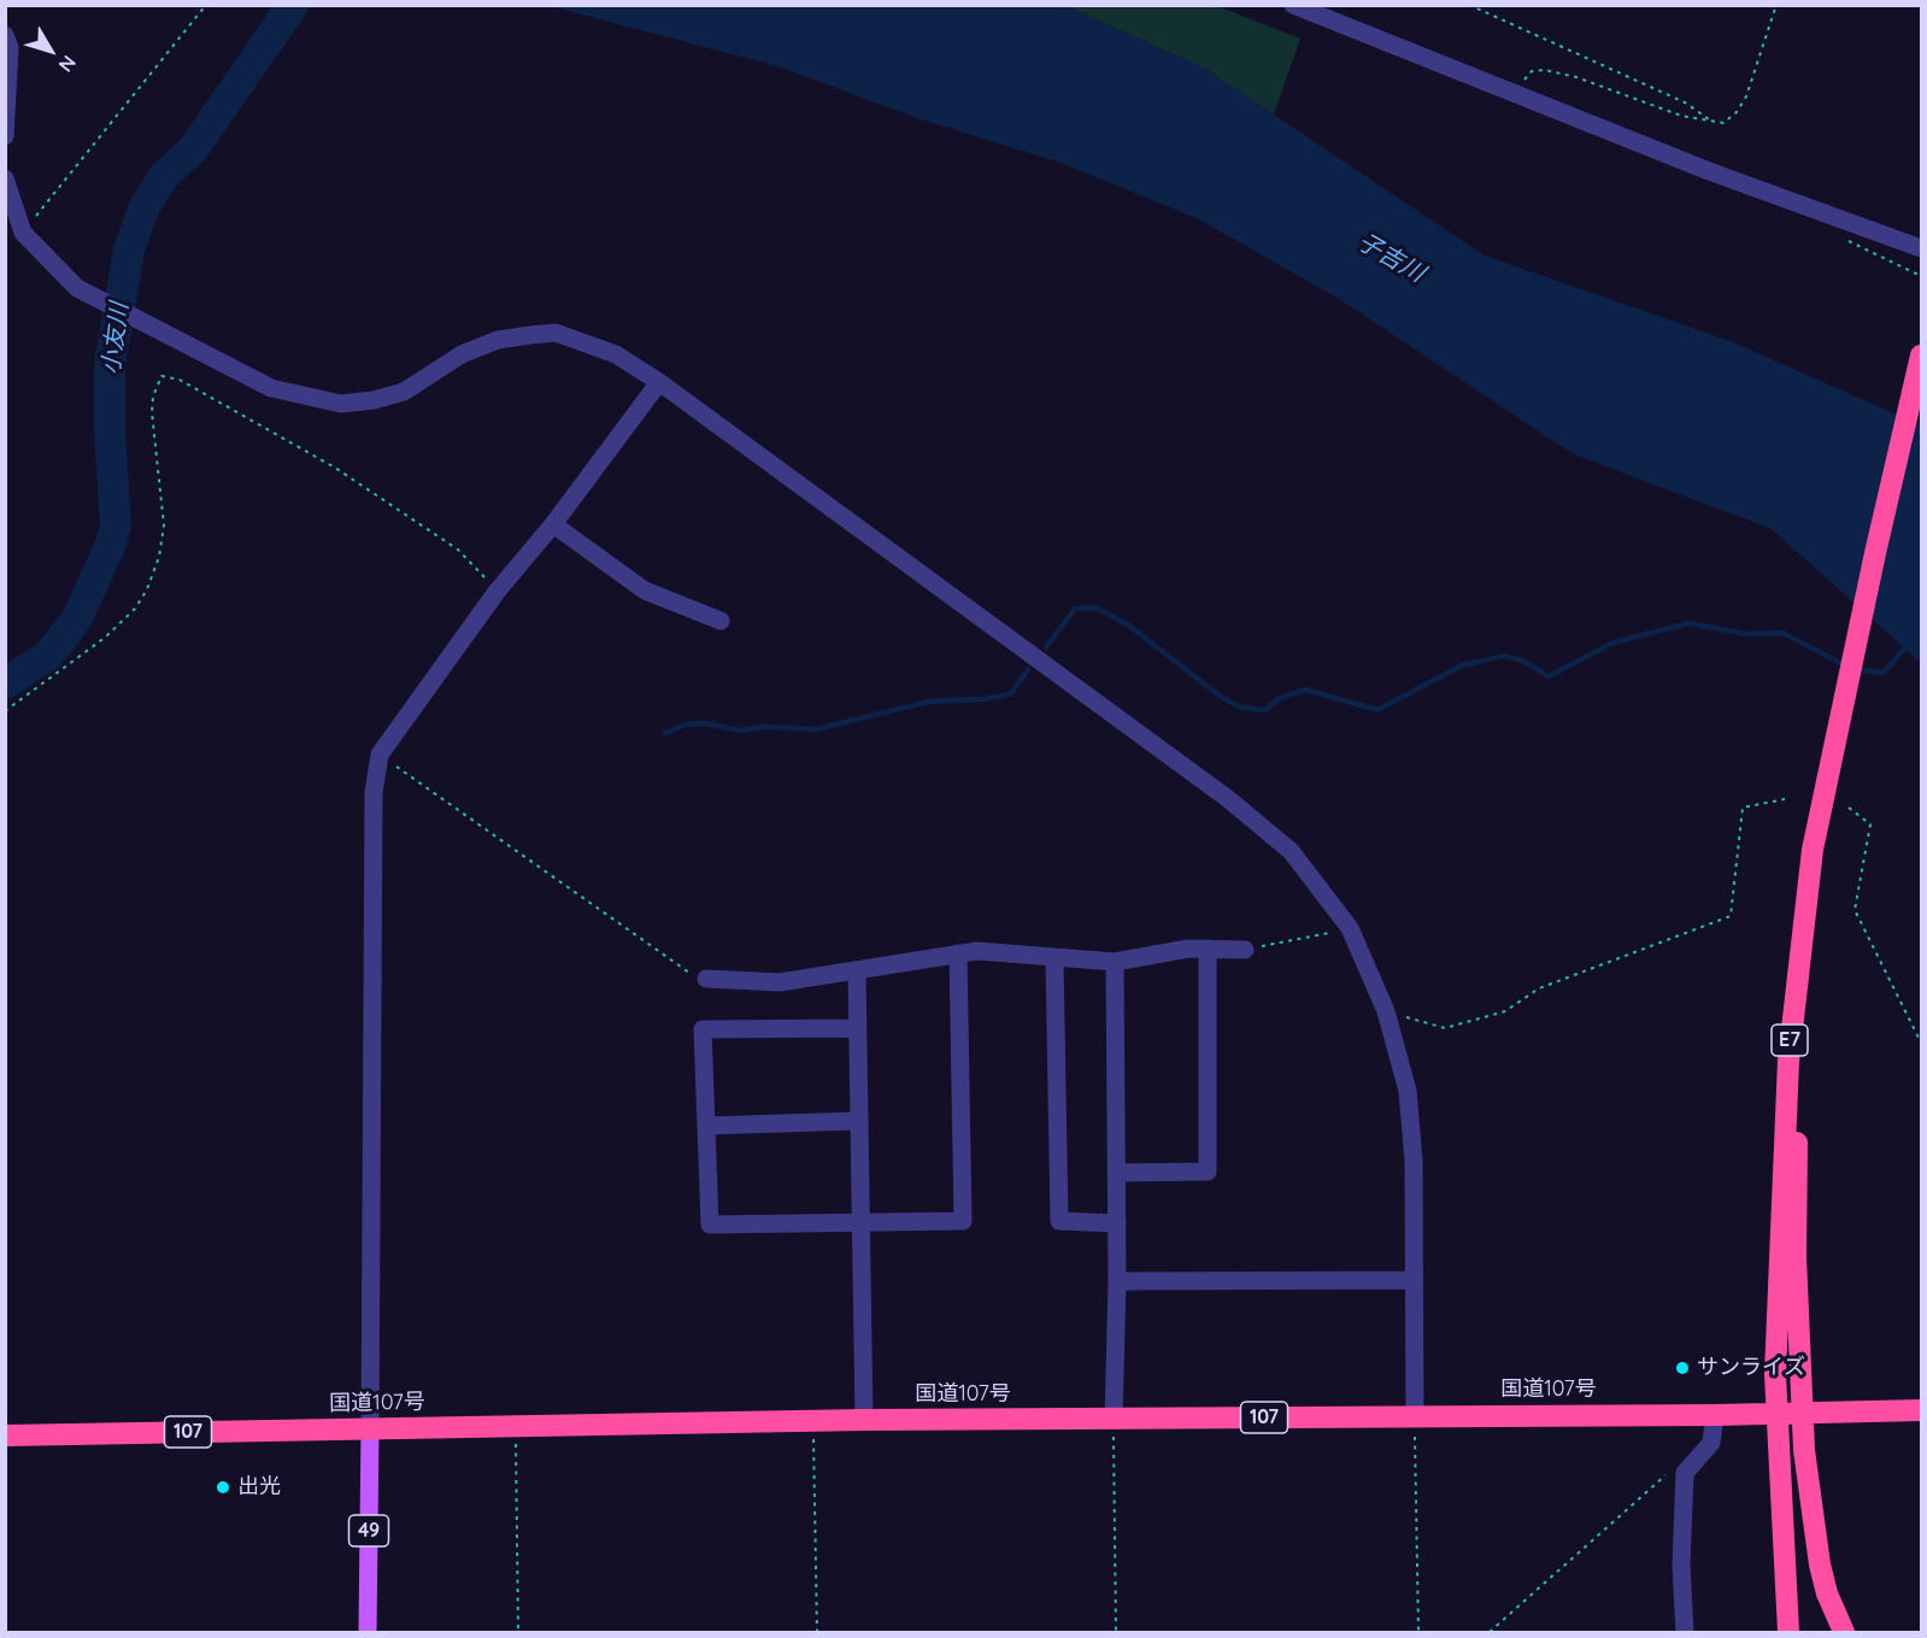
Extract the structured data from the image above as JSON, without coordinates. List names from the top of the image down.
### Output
{
  "streets": {
    "highway": ["E7", "国道107号", "107"],
    "main road": ["49"]
  },
  "crossings": [
    ["国道107号", "49"]
  ],
  "water": ["子吉川", "小友川"],
  "places": ["サンライズ", "出光"],
  "north": "bottom right"
}
